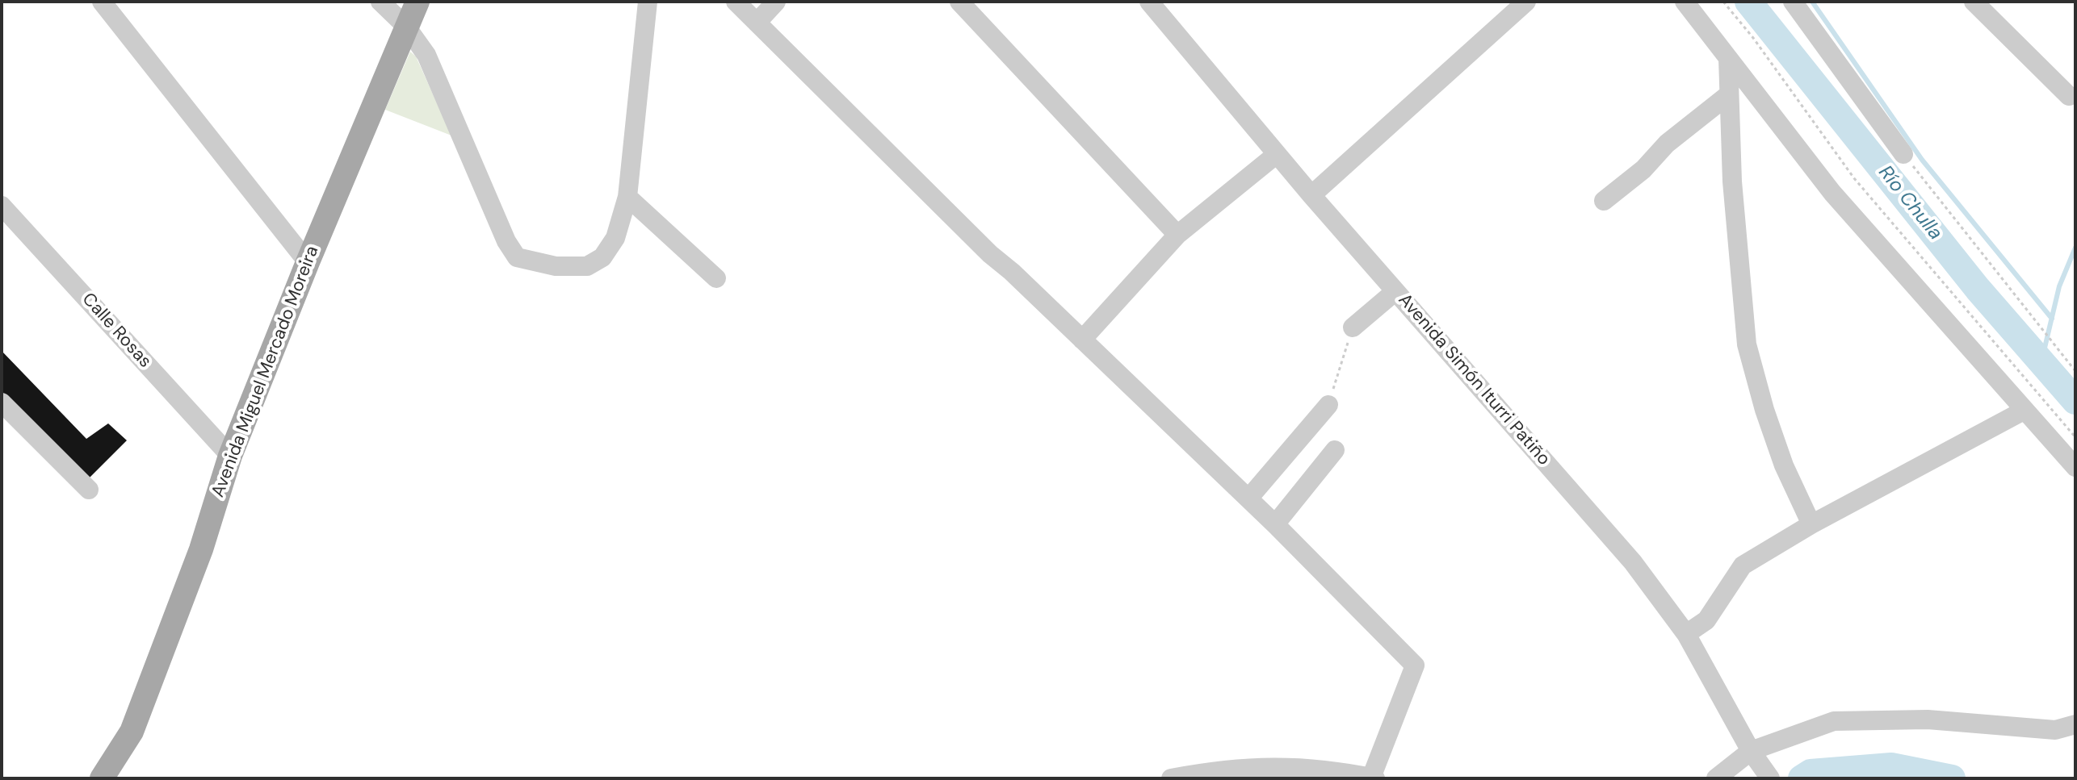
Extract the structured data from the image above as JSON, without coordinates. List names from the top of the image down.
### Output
{
  "streets": {
    "main road": ["Avenida Miguel Mercado Moreira"],
    "street": ["Calle Rosas", "Avenida Simón Iturri Patiño"]
  },
  "crossings": [
    ["Calle Rosas", "Avenida Miguel Mercado Moreira"]
  ],
  "water": ["Río Chulla"]
}
